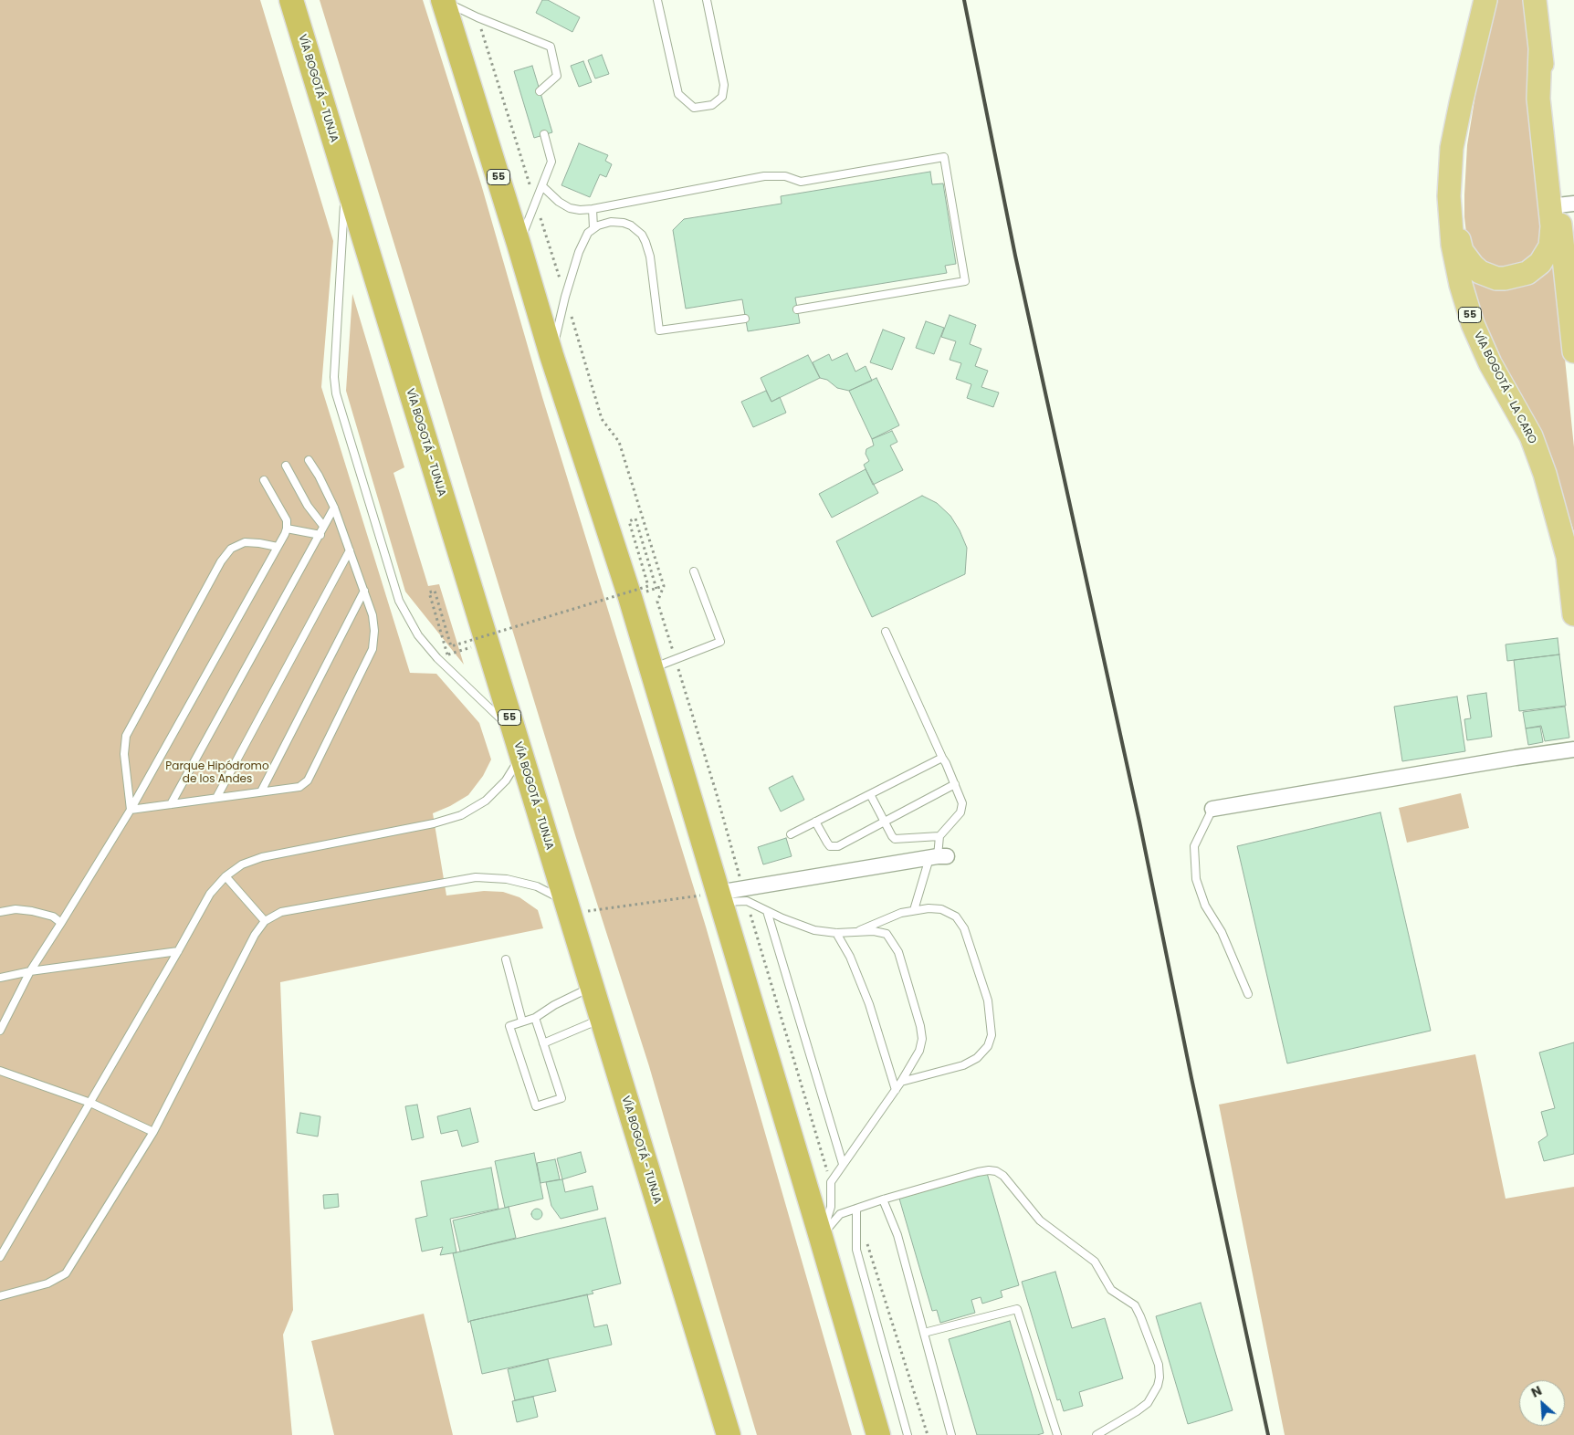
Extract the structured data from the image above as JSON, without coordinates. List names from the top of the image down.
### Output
{
  "streets": {
    "highway": ["VÍA BOGOTÁ - TUNJA", "55"],
    "main road": ["VÍA BOGOTÁ - LA CARO"]
  },
  "parks": ["Parque Hipódromo de los Andes"],
  "north": "top left"
}
